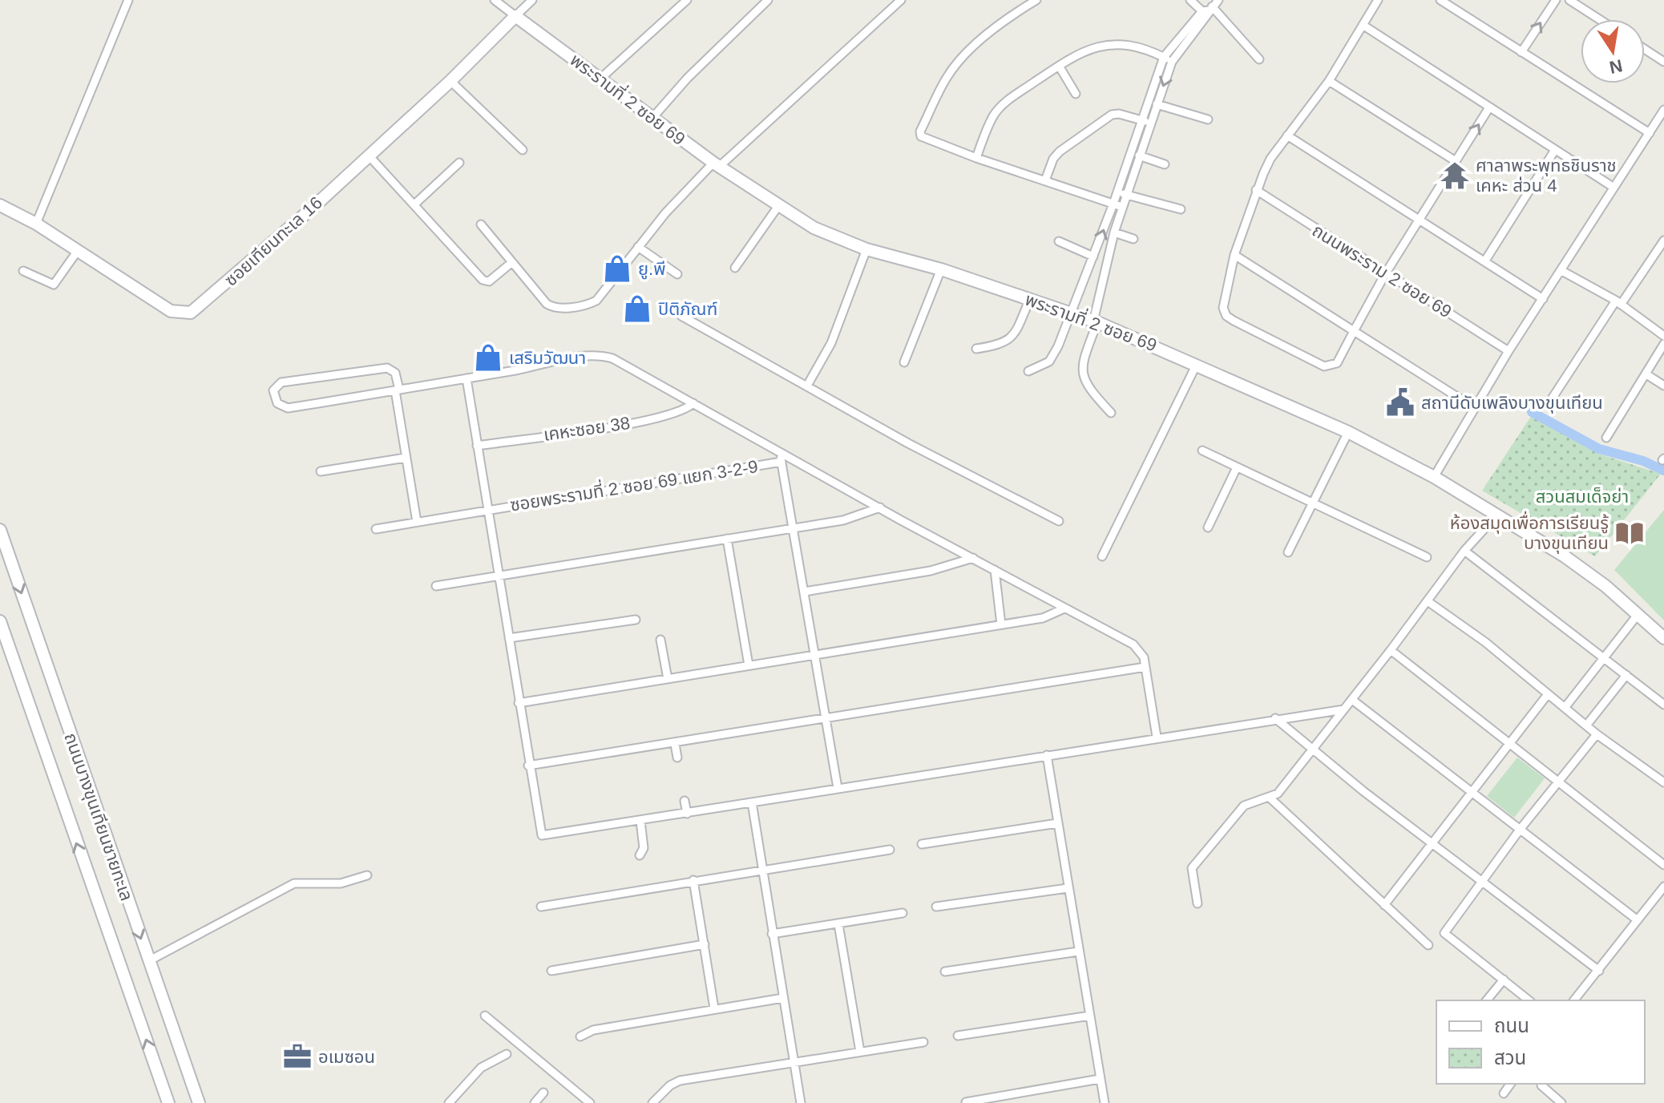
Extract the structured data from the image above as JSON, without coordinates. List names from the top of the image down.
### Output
{
  "streets": {
    "street": [
      "พระรามที่ 2 ซอย 69",
      "ซอยเทียนทะเล 16",
      "ถนนพระราม 2 ซอย 69",
      "เคหะซอย 38",
      "ซอยพระรามที่ 2 ซอย 69 แยก 3-2-9",
      "ถนนบางขุนเทียนชายทะเล"
    ]
  },
  "crossings": [
    ["พระรามที่ 2 ซอย 69", "ซอยเทียนทะเล 16"]
  ],
  "parks": ["สวนสมเด็จย่า"],
  "places": {
    "temple": ["ศาลาพระพุทธชินราช เคหะ ส่วน 4"],
    "shop": ["ยู.พี", "ปิติภัณฑ์", "เสริมวัฒนา"],
    "public building": ["สถานีดับเพลิงบางขุนเทียน"],
    "library": ["ห้องสมุดเพื่อการเรียนรู้ บางขุนเทียน"],
    "office": ["อเมซอน"]
  },
  "legend": ["ถนน", "สวน"],
  "north": "bottom"
}
